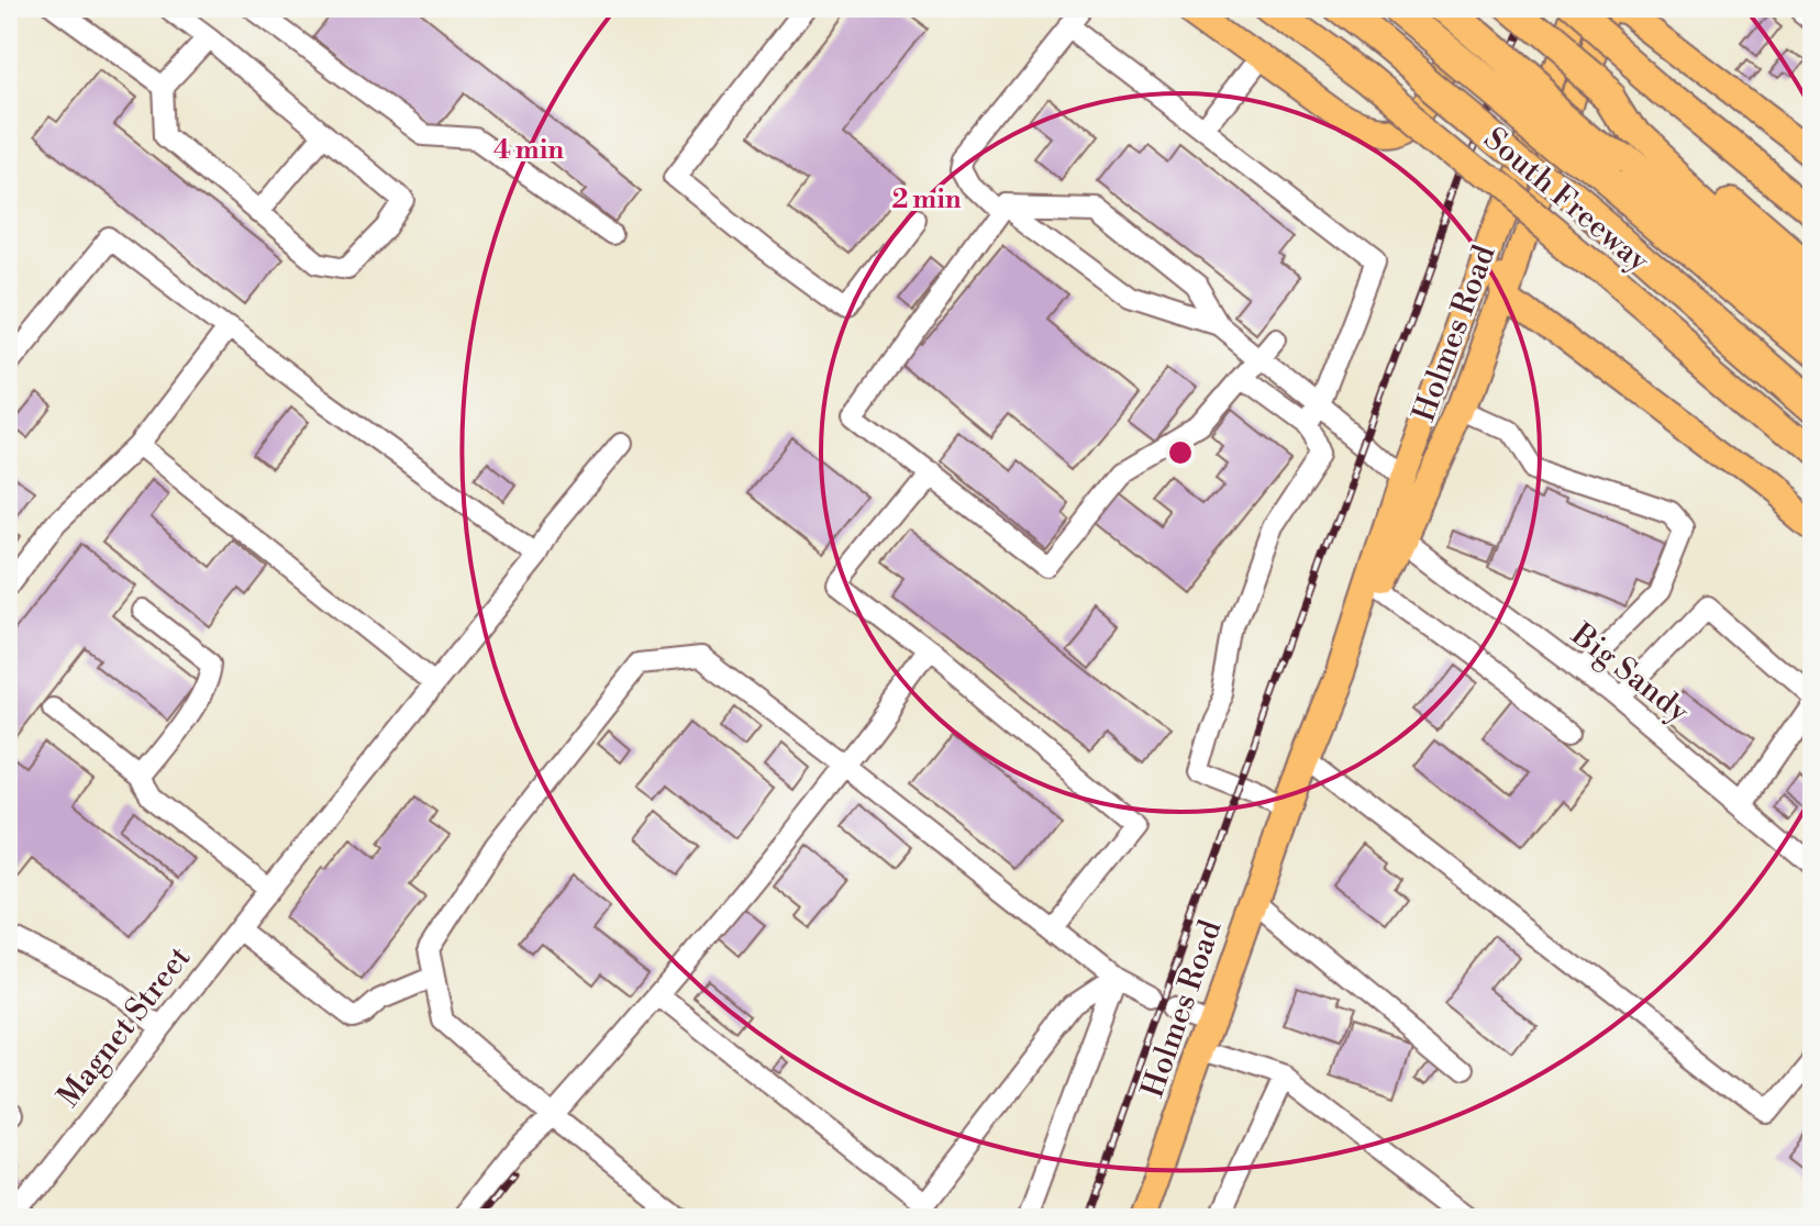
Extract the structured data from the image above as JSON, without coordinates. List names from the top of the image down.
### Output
{
  "streets": {
    "highway": ["South Freeway"],
    "main road": ["Holmes Road"],
    "street": ["Big Sandy", "Magnet Street"]
  },
  "crossings": [
    ["Holmes Road", "Big Sandy"]
  ],
  "rings": ["4 min", "2 min"]
}
